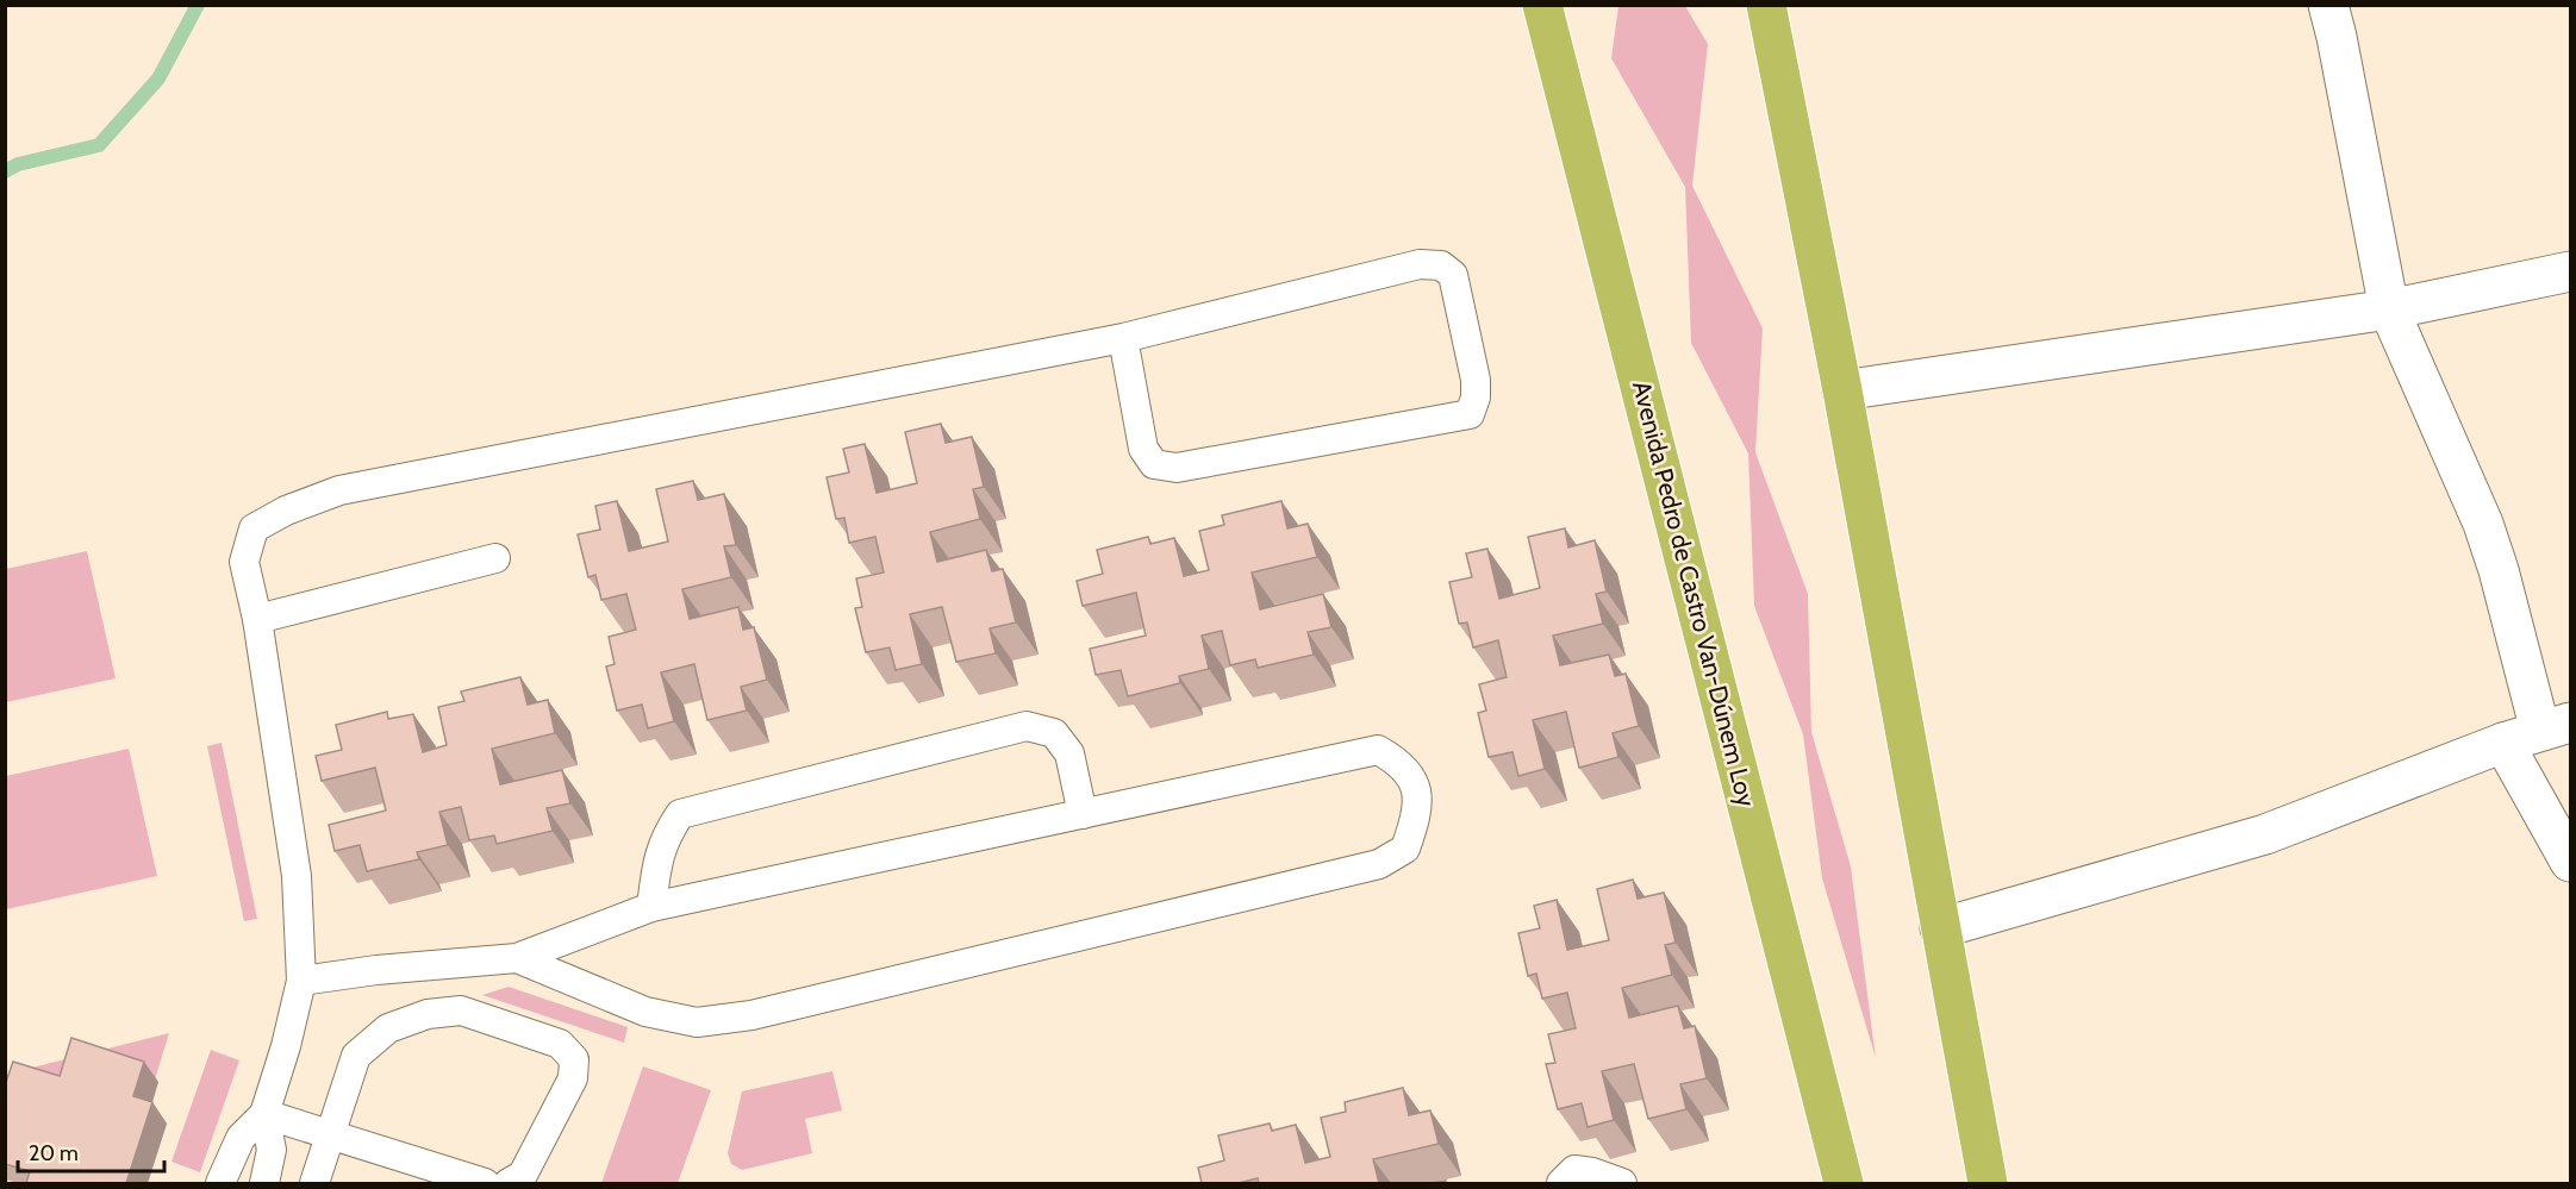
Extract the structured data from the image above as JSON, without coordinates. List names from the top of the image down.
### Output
{
  "streets": {
    "highway": ["Avenida Pedro de Castro Van-Dúnem Loy"]
  },
  "scale_bar": "20 m"
}
